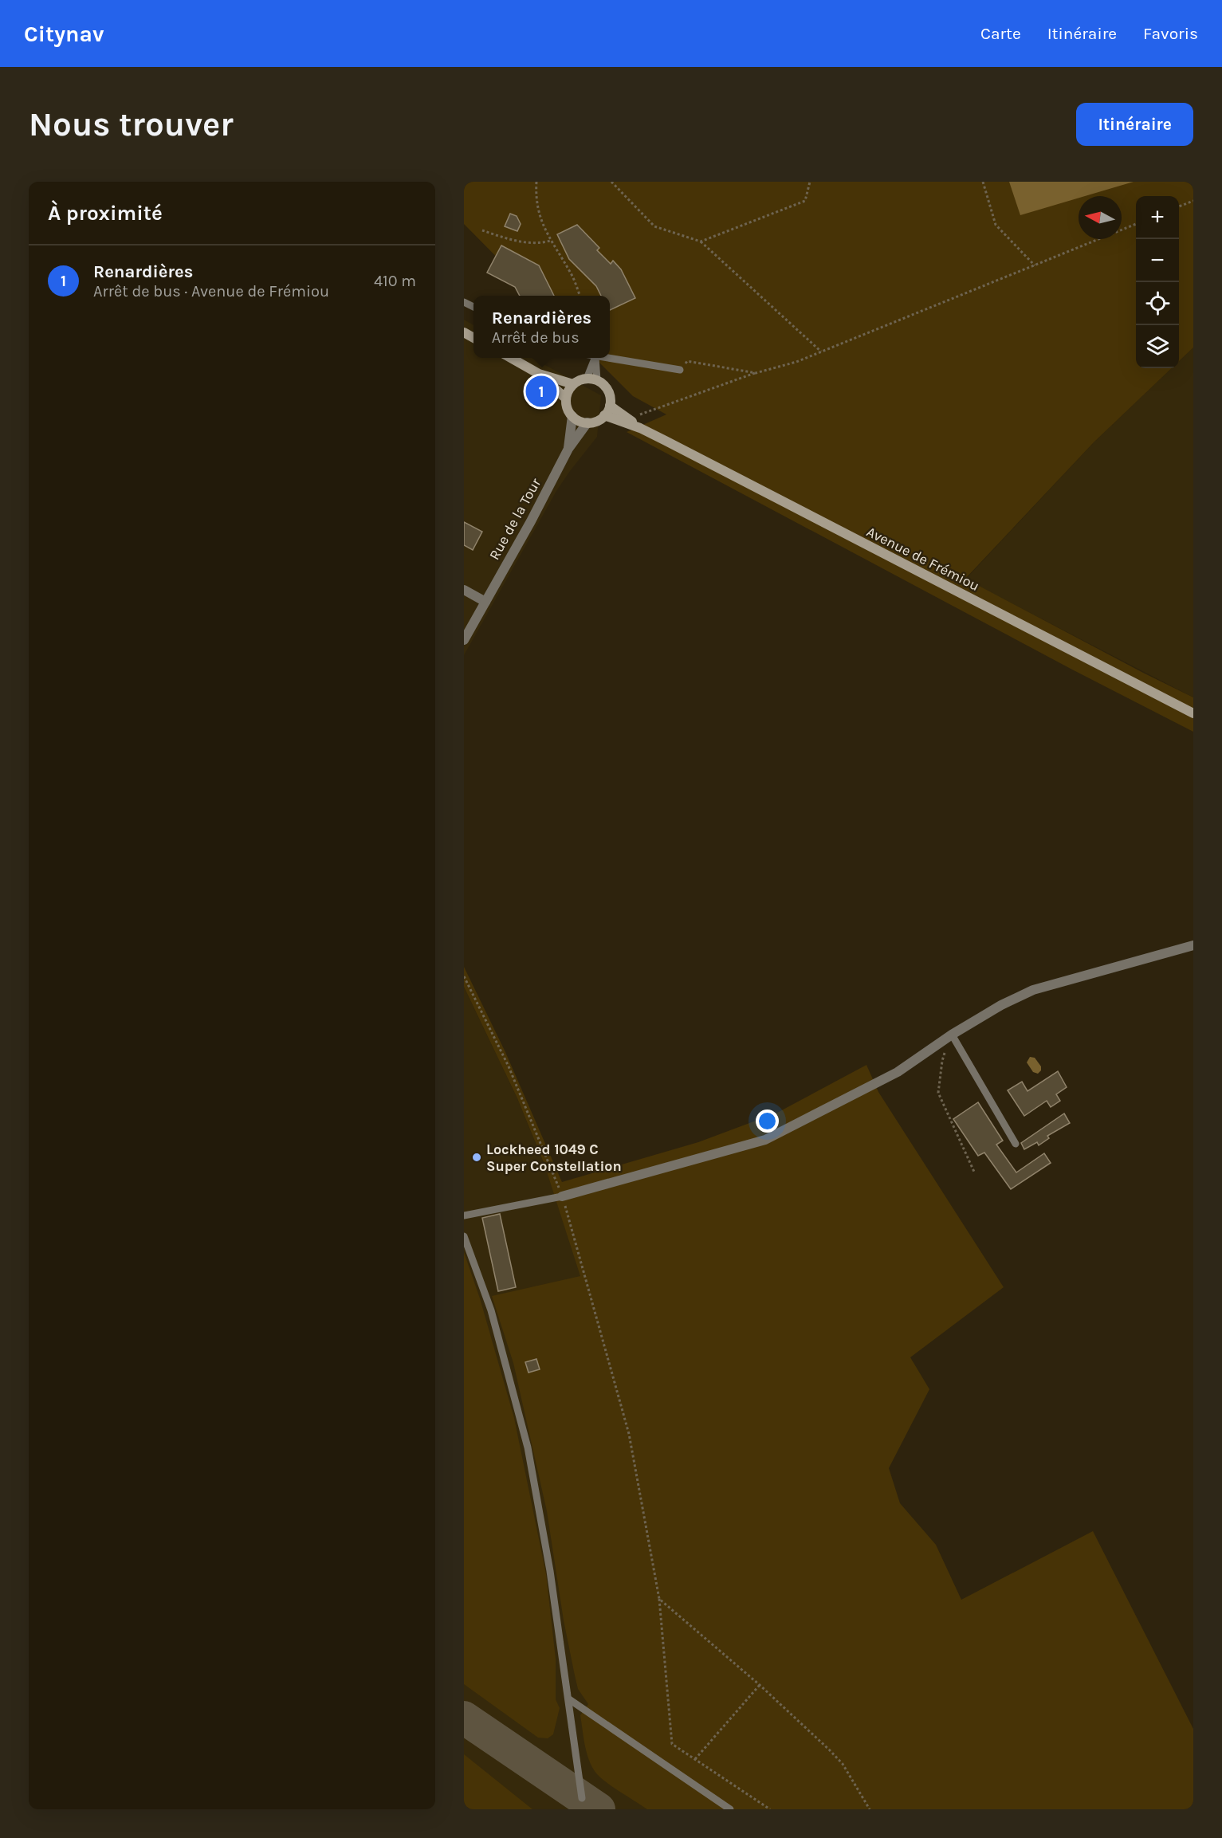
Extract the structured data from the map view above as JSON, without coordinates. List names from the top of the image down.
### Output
{
  "streets": {
    "main road": ["Avenue de Frémiou"],
    "street": ["Rue de la Tour"]
  },
  "crossings": [
    ["Rue de la Tour", "Avenue de Frémiou"]
  ],
  "places": ["Lockheed 1049 C Super Constellation"],
  "north": "left",
  "page": {
    "header": "Citynav",
    "nav": ["Carte", "Itinéraire", "Favoris"],
    "buttons": "Itinéraire",
    "title": "Nous trouver",
    "heading": "À proximité",
    "map_buttons": ["+", "−"],
    "list": [
      {
        "mark": "1",
        "name": "Renardières",
        "note": "Arrêt de bus · Avenue de Frémiou",
        "value": "410 m"
      }
    ],
    "popup": ["Renardières", "Arrêt de bus"],
    "pins": "1"
  }
}
